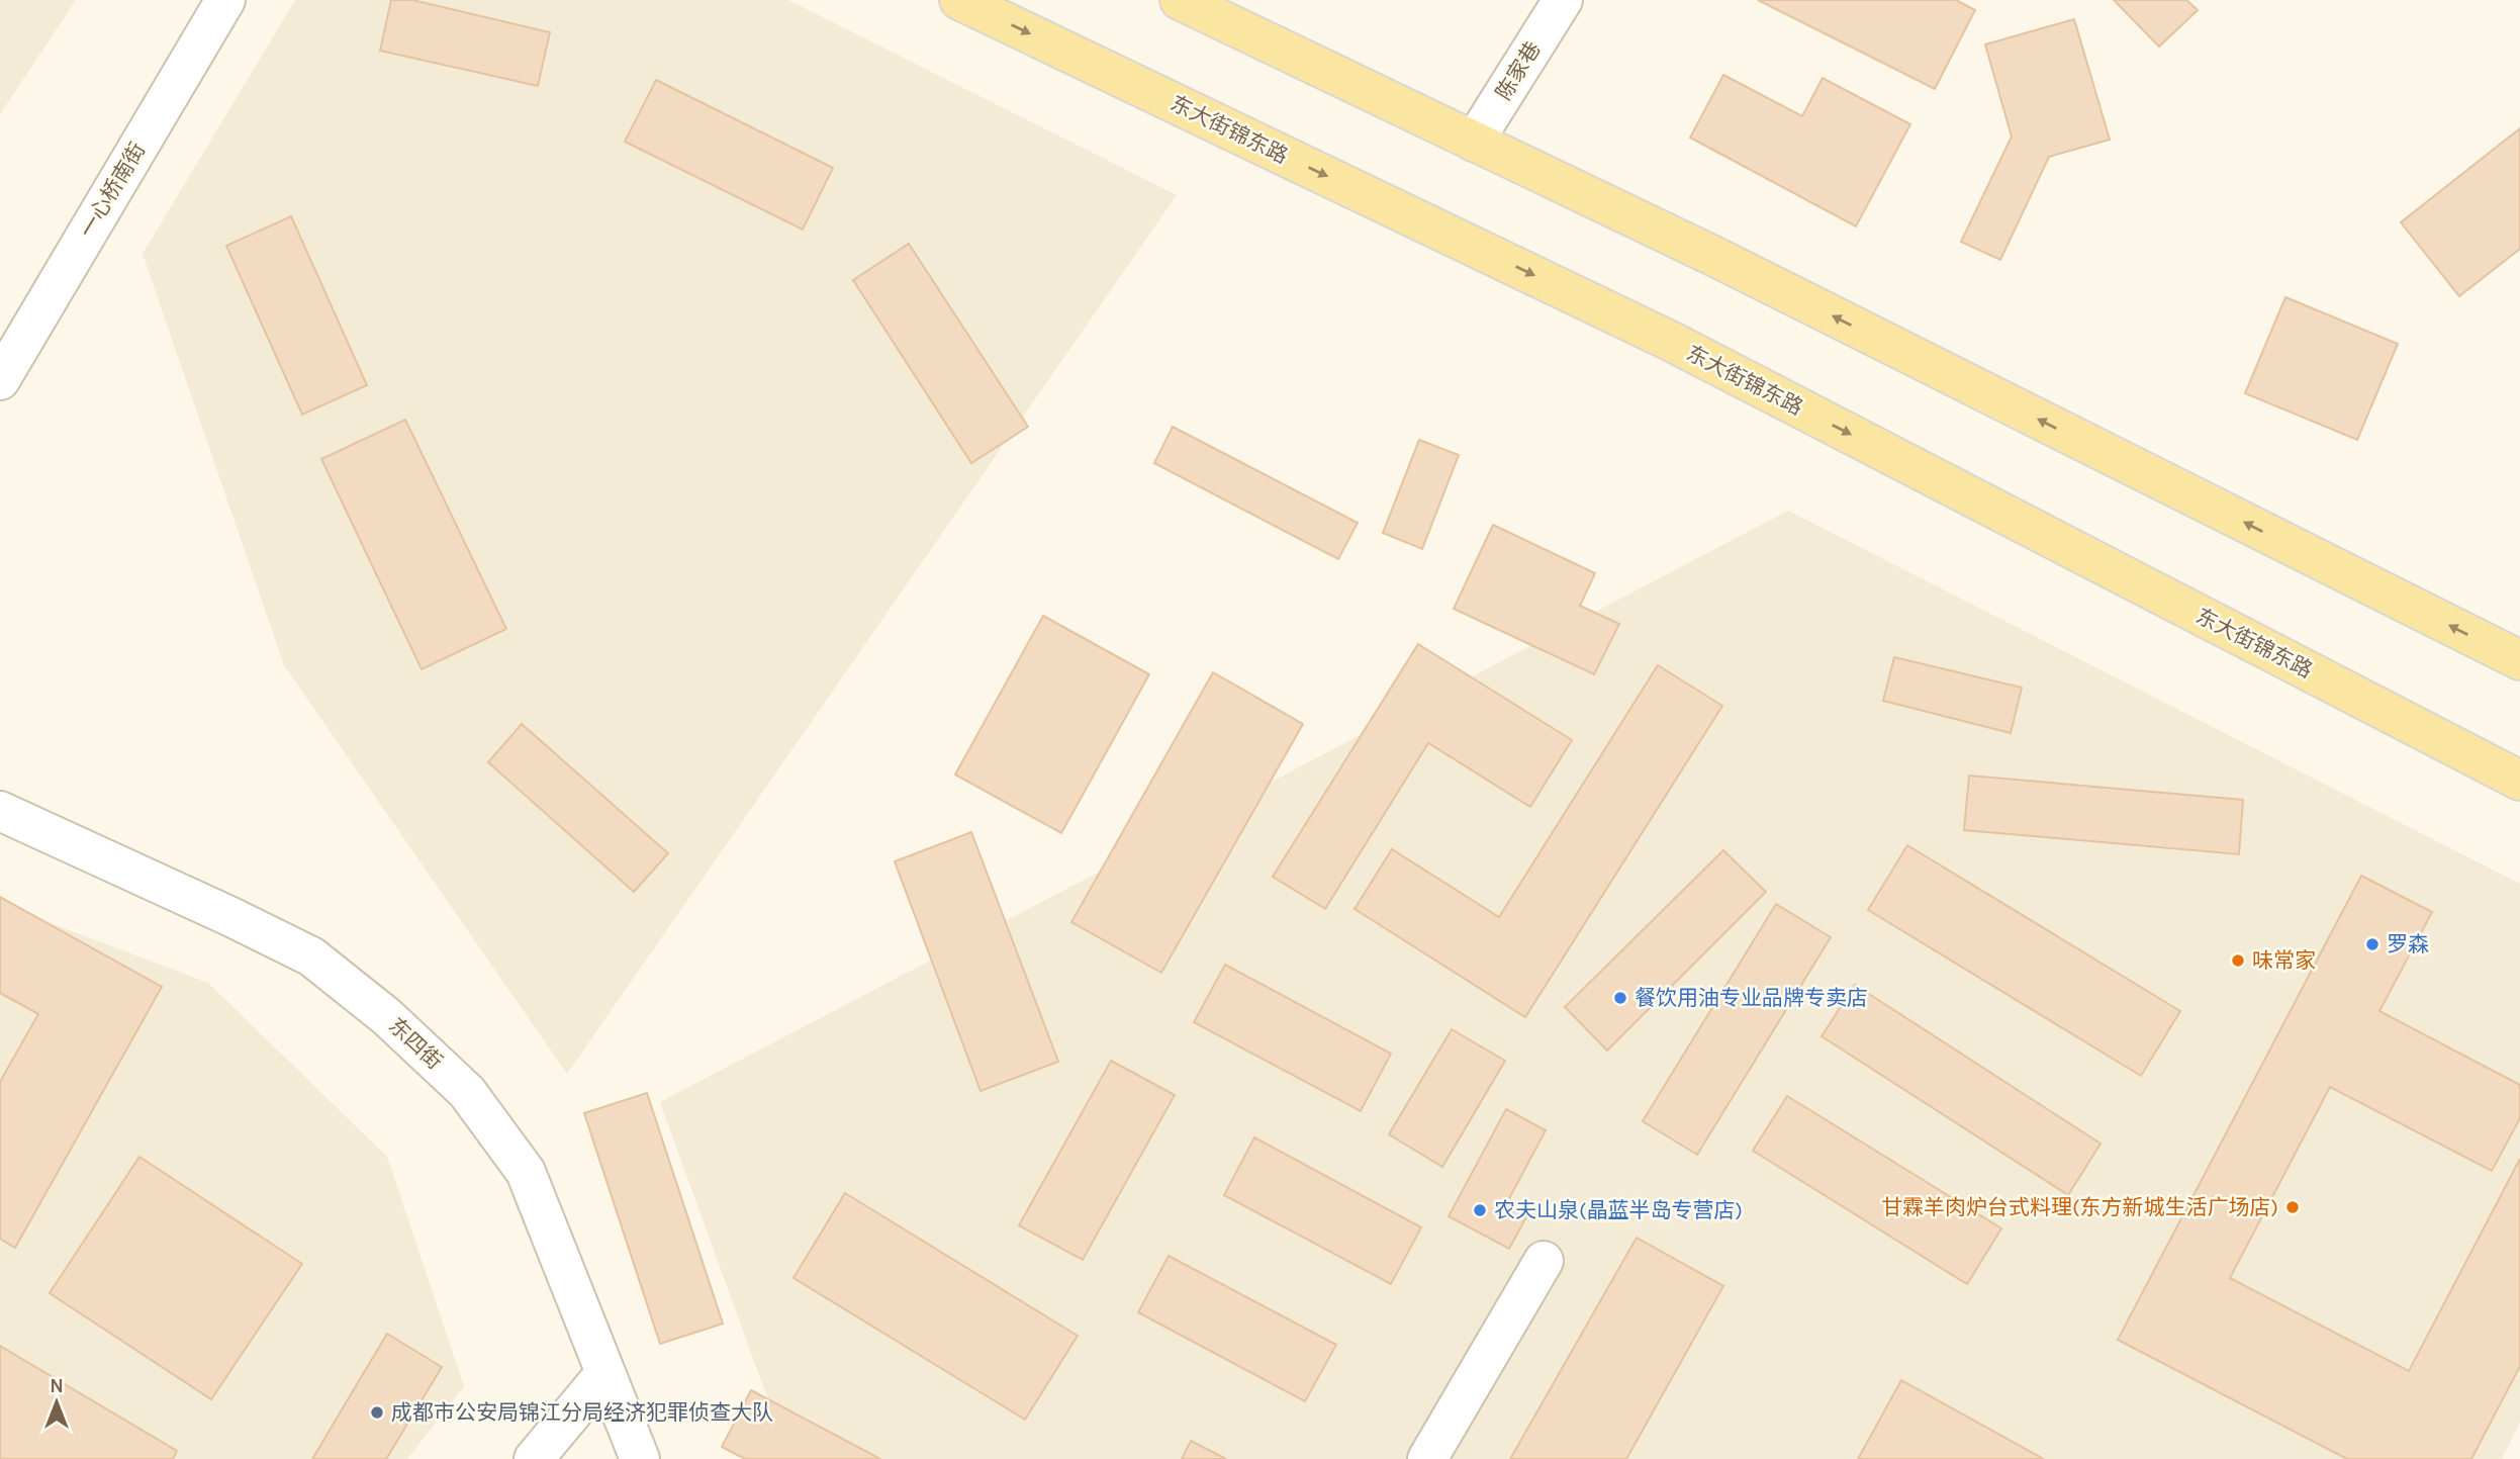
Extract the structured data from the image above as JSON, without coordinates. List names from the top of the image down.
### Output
{
  "streets": {
    "main road": ["东大街锦东路"],
    "street": ["陈家巷", "一心桥南街", "东四街"]
  },
  "places": [
    "罗森",
    "味常家",
    "餐饮用油专业品牌专卖店",
    "甘霖羊肉炉台式料理(东方新城生活广场店)",
    "农夫山泉(晶蓝半岛专营店)",
    "成都市公安局锦江分局经济犯罪侦查大队"
  ],
  "north": "top"
}
